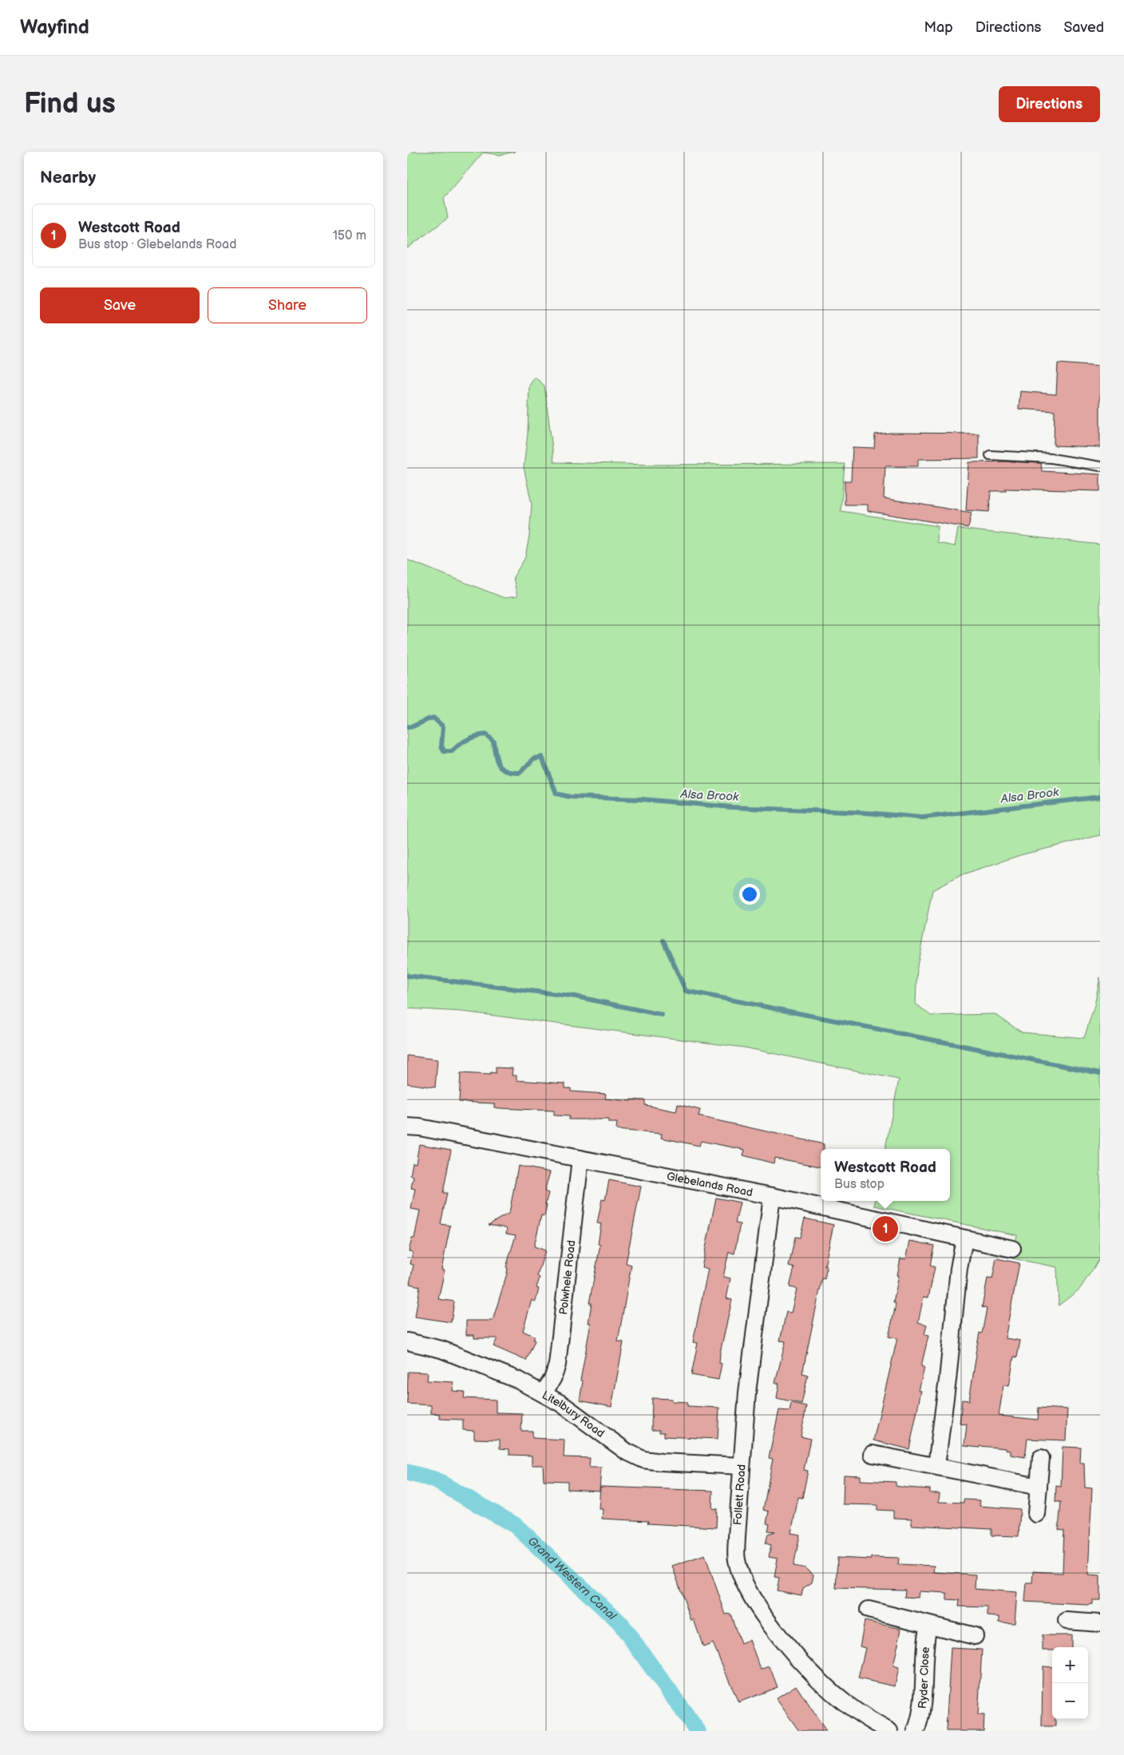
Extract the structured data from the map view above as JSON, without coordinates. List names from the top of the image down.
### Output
{
  "streets": {
    "street": [
      "Glebelands Road",
      "Polwhele Road",
      "Litelbury Road",
      "Follett Road",
      "Ryder Close"
    ]
  },
  "crossings": [
    ["Glebelands Road", "Polwhele Road"],
    ["Glebelands Road", "Follett Road"],
    ["Polwhele Road", "Litelbury Road"],
    ["Litelbury Road", "Follett Road"]
  ],
  "water": ["Alsa Brook", "Grand Western Canal"],
  "page": {
    "header": "Wayfind",
    "nav": ["Map", "Directions", "Saved"],
    "buttons": [
      "Directions",
      ["Save", "Share"]
    ],
    "title": "Find us",
    "heading": "Nearby",
    "list": [
      {
        "mark": "1",
        "name": "Westcott Road",
        "note": "Bus stop · Glebelands Road",
        "value": "150 m"
      }
    ],
    "popup": ["Westcott Road", "Bus stop"],
    "pins": "1",
    "map_buttons": ["+", "−"]
  }
}
